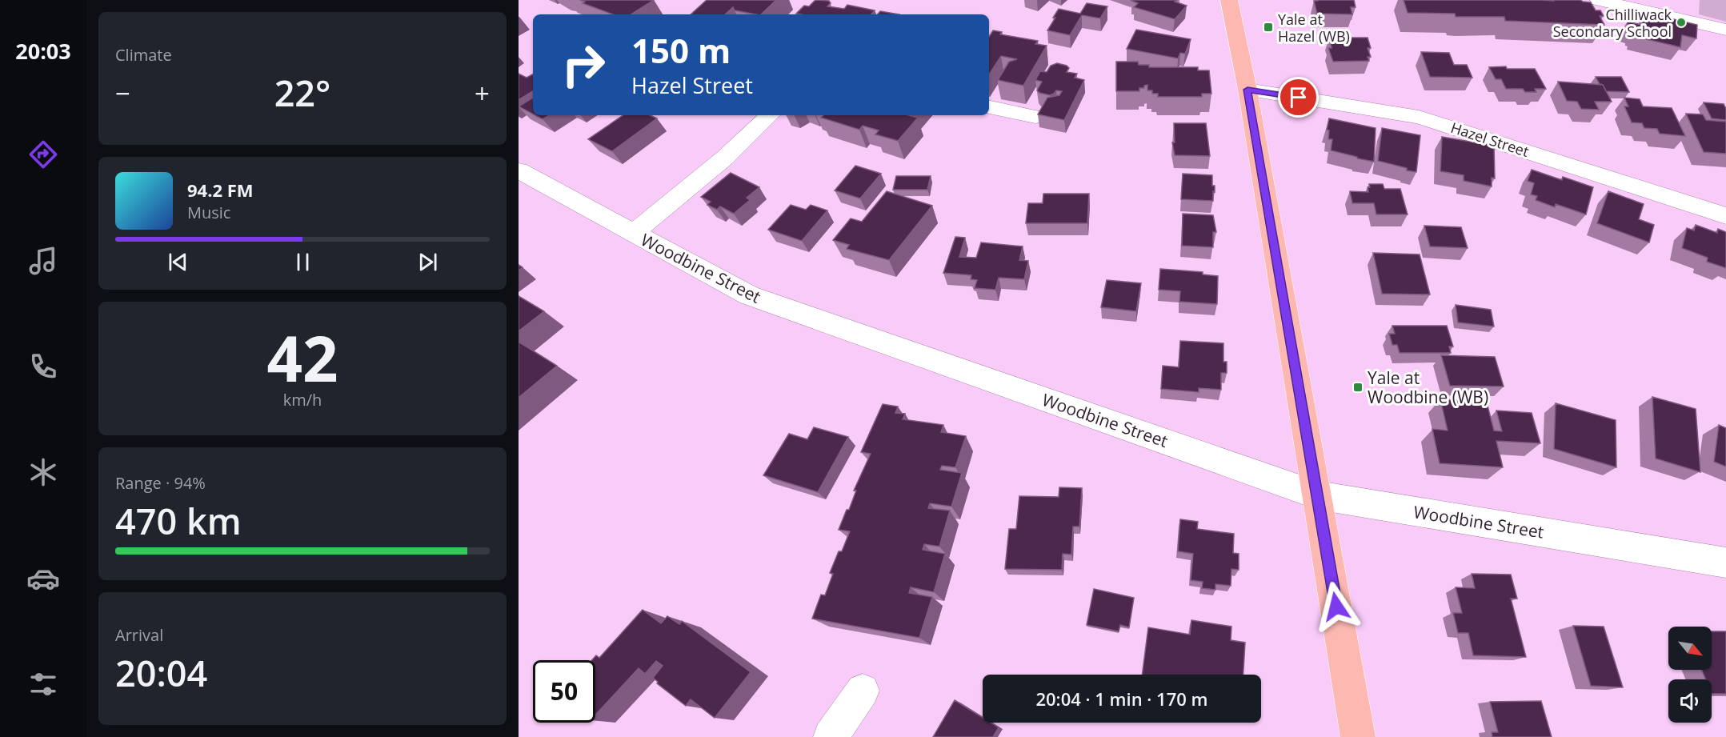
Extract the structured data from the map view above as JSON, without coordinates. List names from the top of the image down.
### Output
{
  "streets": {
    "street": ["Hazel Street", "Woodbine Street"]
  },
  "places": {
    "other": ["Chilliwack Secondary School"],
    "transit": ["Yale at Hazel (WB)", "Yale at Woodbine (WB)"]
  },
  "north": "bottom right",
  "page": {
    "tabs": "20:03",
    "tile": [
      "Climate",
      ["42", "km/h"],
      ["Range · 94%", "470 km"],
      ["Arrival", "20:04"]
    ],
    "turn": ["150 m", "Hazel Street"],
    "heat": ["−", "22°", "+"],
    "song": ["94.2 FM", "Music"],
    "limit": "50",
    "trip": "20:04 · 1 min · 170 m"
  }
}
